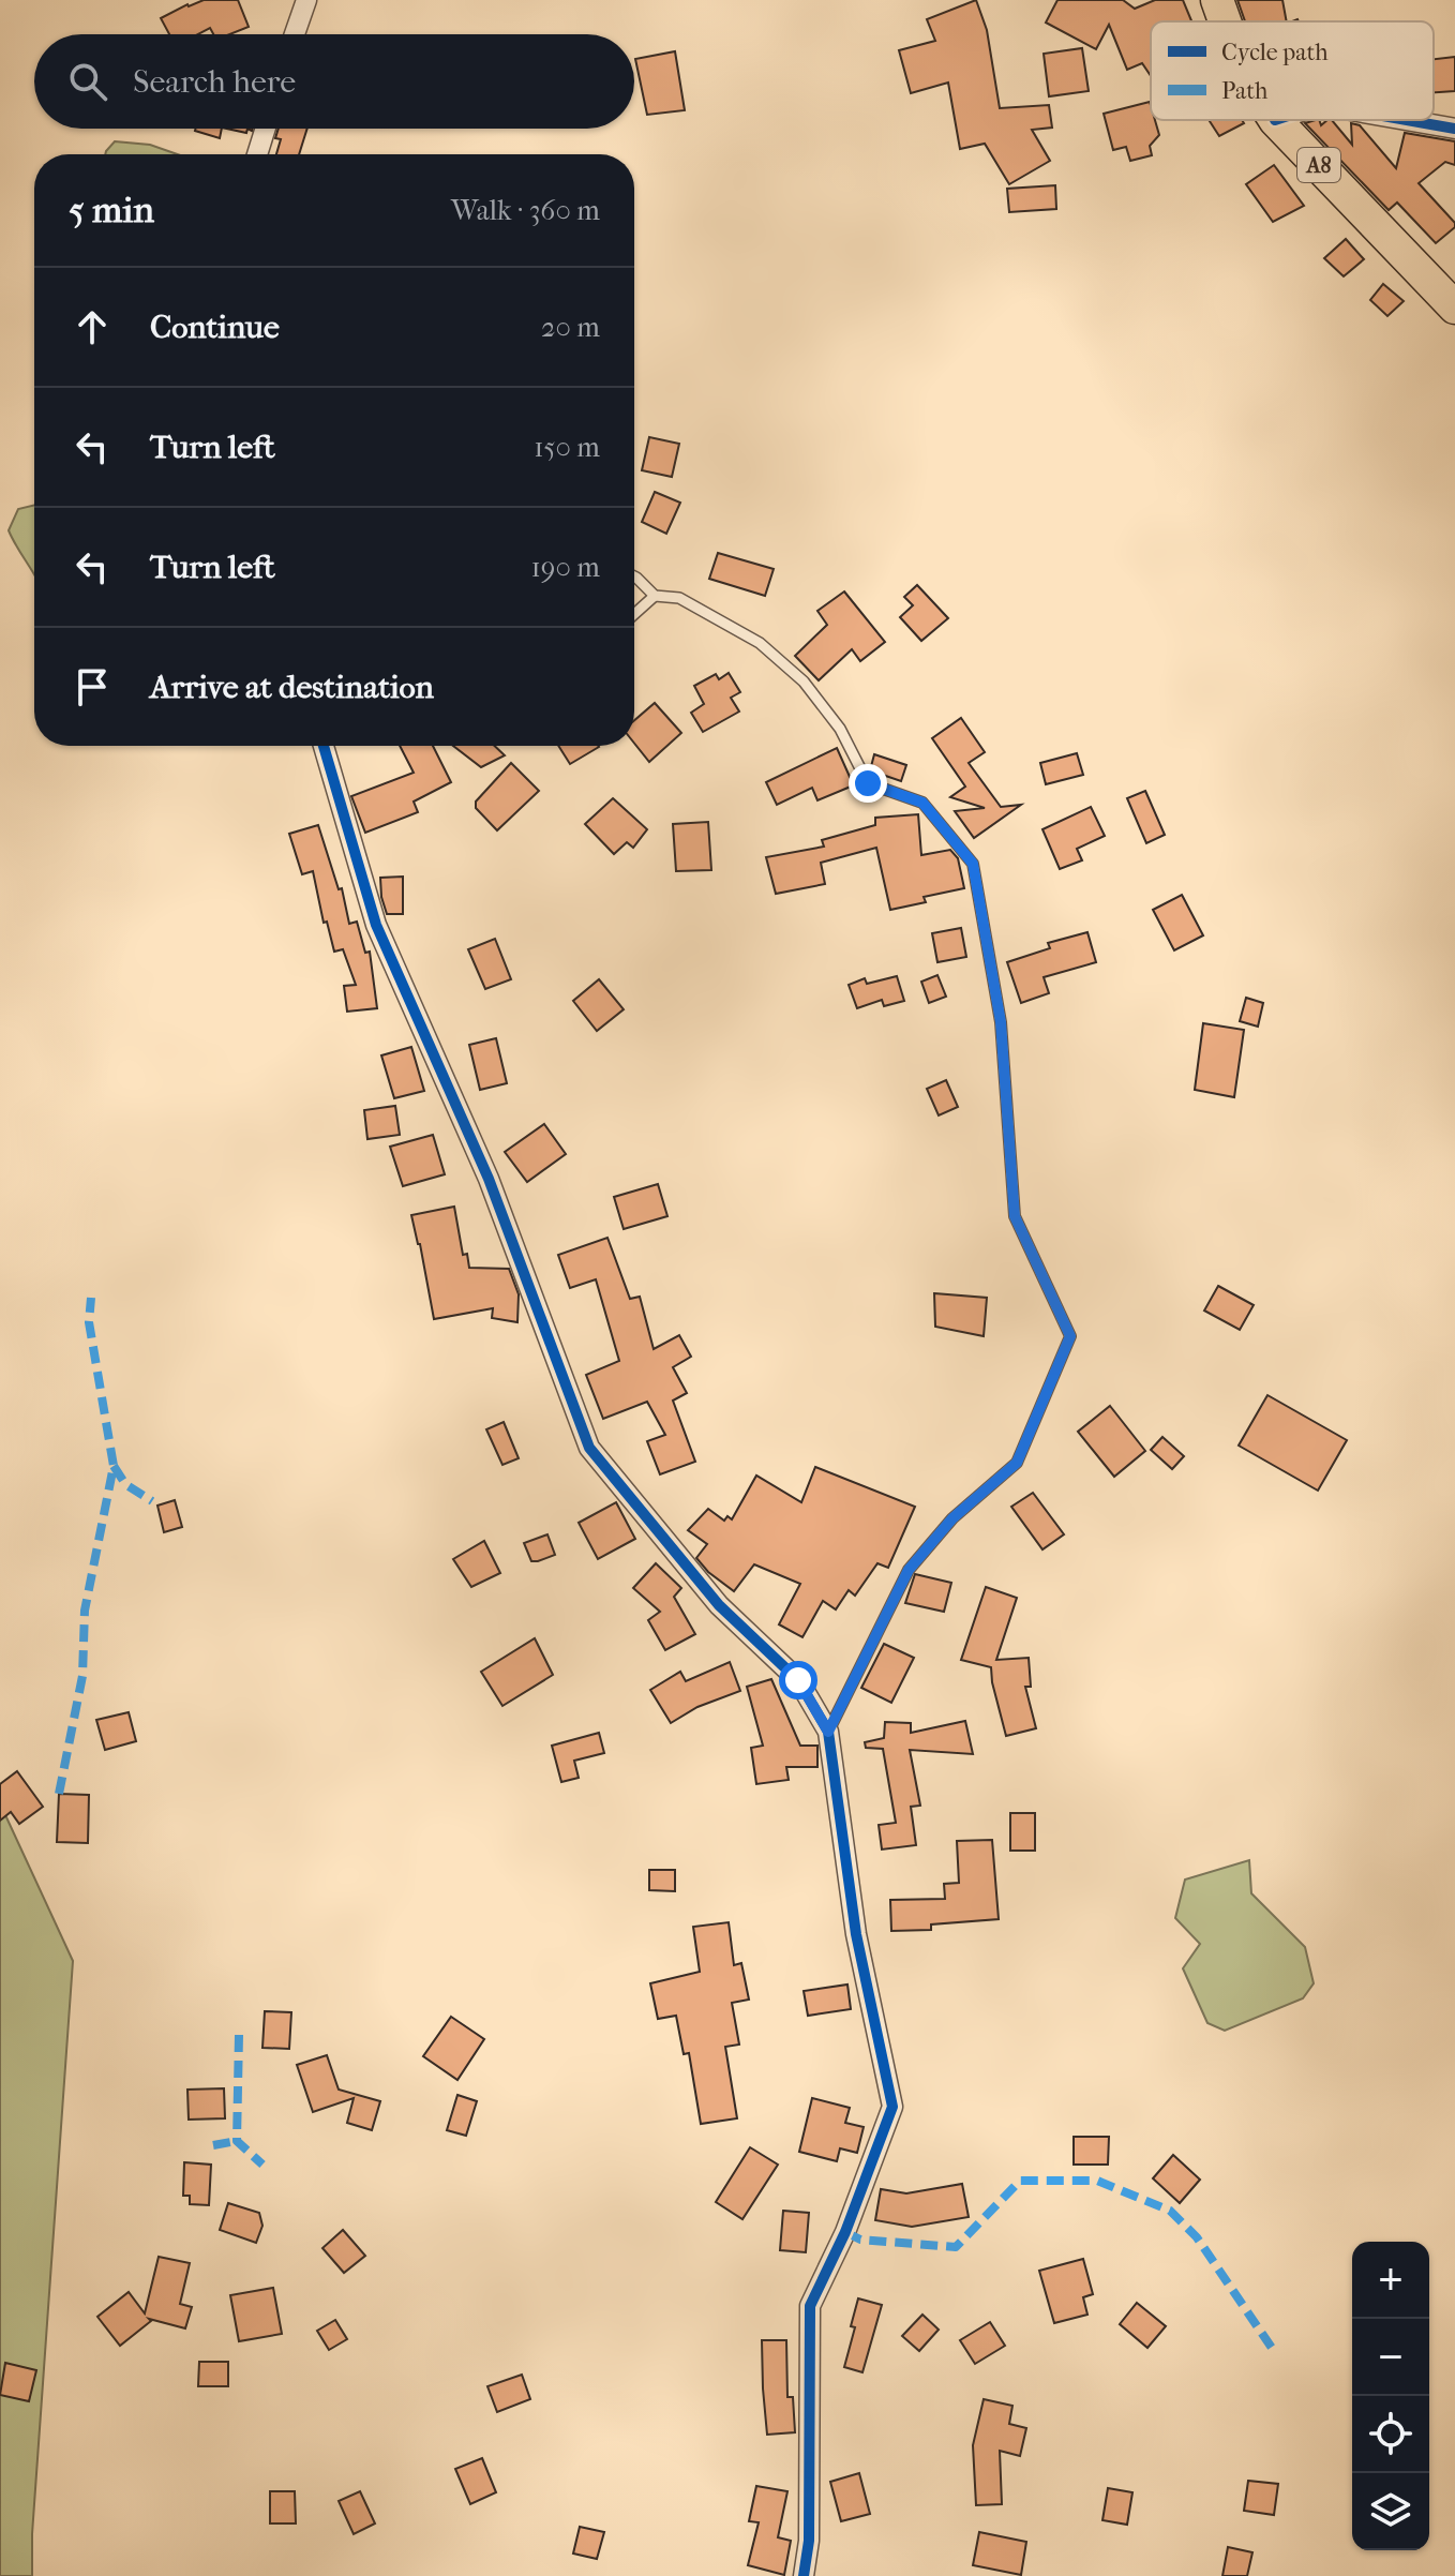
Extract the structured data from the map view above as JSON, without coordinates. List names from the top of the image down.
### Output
{
  "streets": {
    "highway": ["A8"]
  },
  "legend": ["Cycle path", "Path"],
  "page": {
    "search": "Search here",
    "heading": ["5 min", "Walk · 360 m"],
    "list": [
      ["Continue", "20 m"],
      ["Turn left", "150 m"],
      ["Turn left", "190 m"],
      "Arrive at destination"
    ],
    "map_buttons": ["+", "−"]
  }
}
